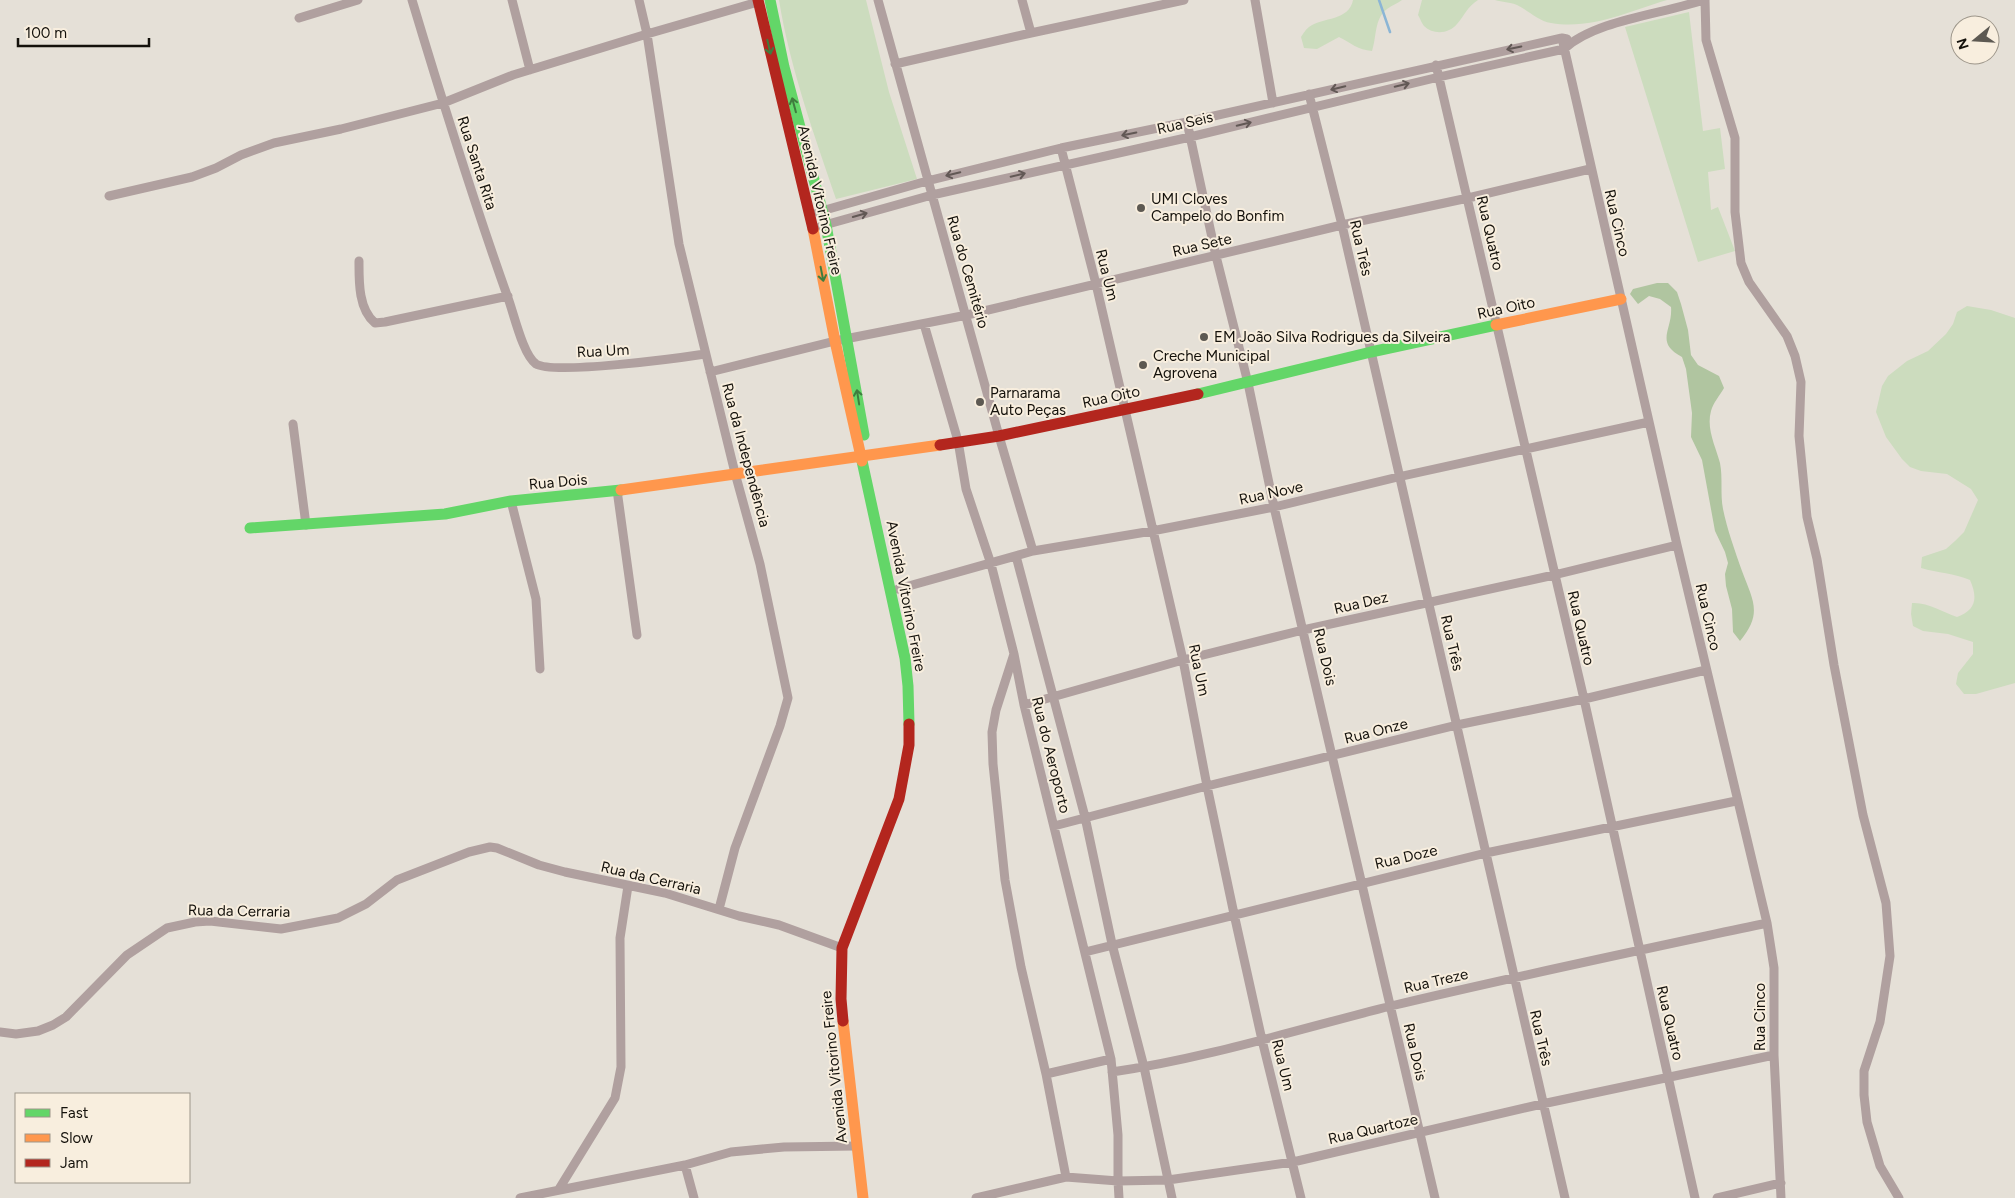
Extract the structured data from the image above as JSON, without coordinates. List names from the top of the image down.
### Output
{
  "streets": {
    "street": [
      "Rua Seis",
      "Rua Santa Rita",
      "Avenida Vitorino Freire",
      "Rua Cinco",
      "Rua Quatro",
      "Rua Sete",
      "Rua Três",
      "Rua do Cemitério",
      "Rua Um",
      "Rua Oito",
      "Rua da Independência",
      "Rua Dois",
      "Rua Nove",
      "Rua Dez",
      "Rua Onze",
      "Rua do Aeroporto",
      "Rua Doze",
      "Rua da Cerraria",
      "Rua Treze",
      "Rua Quartoze"
    ]
  },
  "crossings": [
    ["Rua Seis", "Avenida Vitorino Freire"],
    ["Rua Seis", "Rua Cinco"],
    ["Rua Seis", "Rua Quatro"],
    ["Rua Seis", "Rua Três"],
    ["Rua Seis", "Rua do Cemitério"],
    ["Rua Seis", "Rua Um"],
    ["Rua Seis", "Rua Dois"],
    ["Rua Santa Rita", "Rua Um"],
    ["Avenida Vitorino Freire", "Rua Sete"],
    ["Avenida Vitorino Freire", "Rua Oito"],
    ["Avenida Vitorino Freire", "Rua Dois"],
    ["Avenida Vitorino Freire", "Rua Nove"],
    ["Avenida Vitorino Freire", "Rua da Cerraria"],
    ["Rua Cinco", "Rua Sete"],
    ["Rua Cinco", "Rua Oito"],
    ["Rua Cinco", "Rua Nove"],
    ["Rua Cinco", "Rua Dez"],
    ["Rua Cinco", "Rua Onze"],
    ["Rua Cinco", "Rua Doze"],
    ["Rua Cinco", "Rua Treze"],
    ["Rua Cinco", "Rua Quartoze"],
    ["Rua Quatro", "Rua Sete"],
    ["Rua Quatro", "Rua Oito"],
    ["Rua Quatro", "Rua Nove"],
    ["Rua Quatro", "Rua Dez"],
    ["Rua Quatro", "Rua Onze"],
    ["Rua Quatro", "Rua Doze"],
    ["Rua Quatro", "Rua Treze"],
    ["Rua Quatro", "Rua Quartoze"],
    ["Rua Sete", "Rua Três"],
    ["Rua Sete", "Rua do Cemitério"],
    ["Rua Sete", "Rua Um"],
    ["Rua Sete", "Rua Dois"],
    ["Rua Sete", "Rua do Aeroporto"],
    ["Rua Três", "Rua Oito"],
    ["Rua Três", "Rua Nove"],
    ["Rua Três", "Rua Dez"],
    ["Rua Três", "Rua Onze"],
    ["Rua Três", "Rua Doze"],
    ["Rua Três", "Rua Treze"],
    ["Rua Três", "Rua Quartoze"],
    ["Rua do Cemitério", "Rua Oito"],
    ["Rua do Cemitério", "Rua Nove"],
    ["Rua Um", "Rua Oito"],
    ["Rua Um", "Rua da Independência"],
    ["Rua Um", "Rua Nove"],
    ["Rua Um", "Rua Dez"],
    ["Rua Um", "Rua Onze"],
    ["Rua Um", "Rua Doze"],
    ["Rua Um", "Rua Treze"],
    ["Rua Um", "Rua Quartoze"],
    ["Rua Oito", "Rua Dois"],
    ["Rua Oito", "Rua do Aeroporto"],
    ["Rua da Independência", "Rua Dois"],
    ["Rua da Independência", "Rua da Cerraria"],
    ["Rua Dois", "Rua Nove"],
    ["Rua Dois", "Rua Dez"],
    ["Rua Dois", "Rua Onze"],
    ["Rua Dois", "Rua Doze"],
    ["Rua Dois", "Rua Treze"],
    ["Rua Dois", "Rua Quartoze"],
    ["Rua Nove", "Rua do Aeroporto"],
    ["Rua Dez", "Rua do Aeroporto"],
    ["Rua Onze", "Rua do Aeroporto"],
    ["Rua do Aeroporto", "Rua Doze"],
    ["Rua do Aeroporto", "Rua Treze"],
    ["Rua do Aeroporto", "Rua Quartoze"]
  ],
  "places": [
    "UMI Cloves Campelo do Bonfim",
    "EM João Silva Rodrigues da Silveira",
    "Creche Municipal Agrovena",
    "Parnarama Auto Peças"
  ],
  "legend": ["Fast", "Slow", "Jam"],
  "scale_bar": "100 m",
  "north": "left"
}
